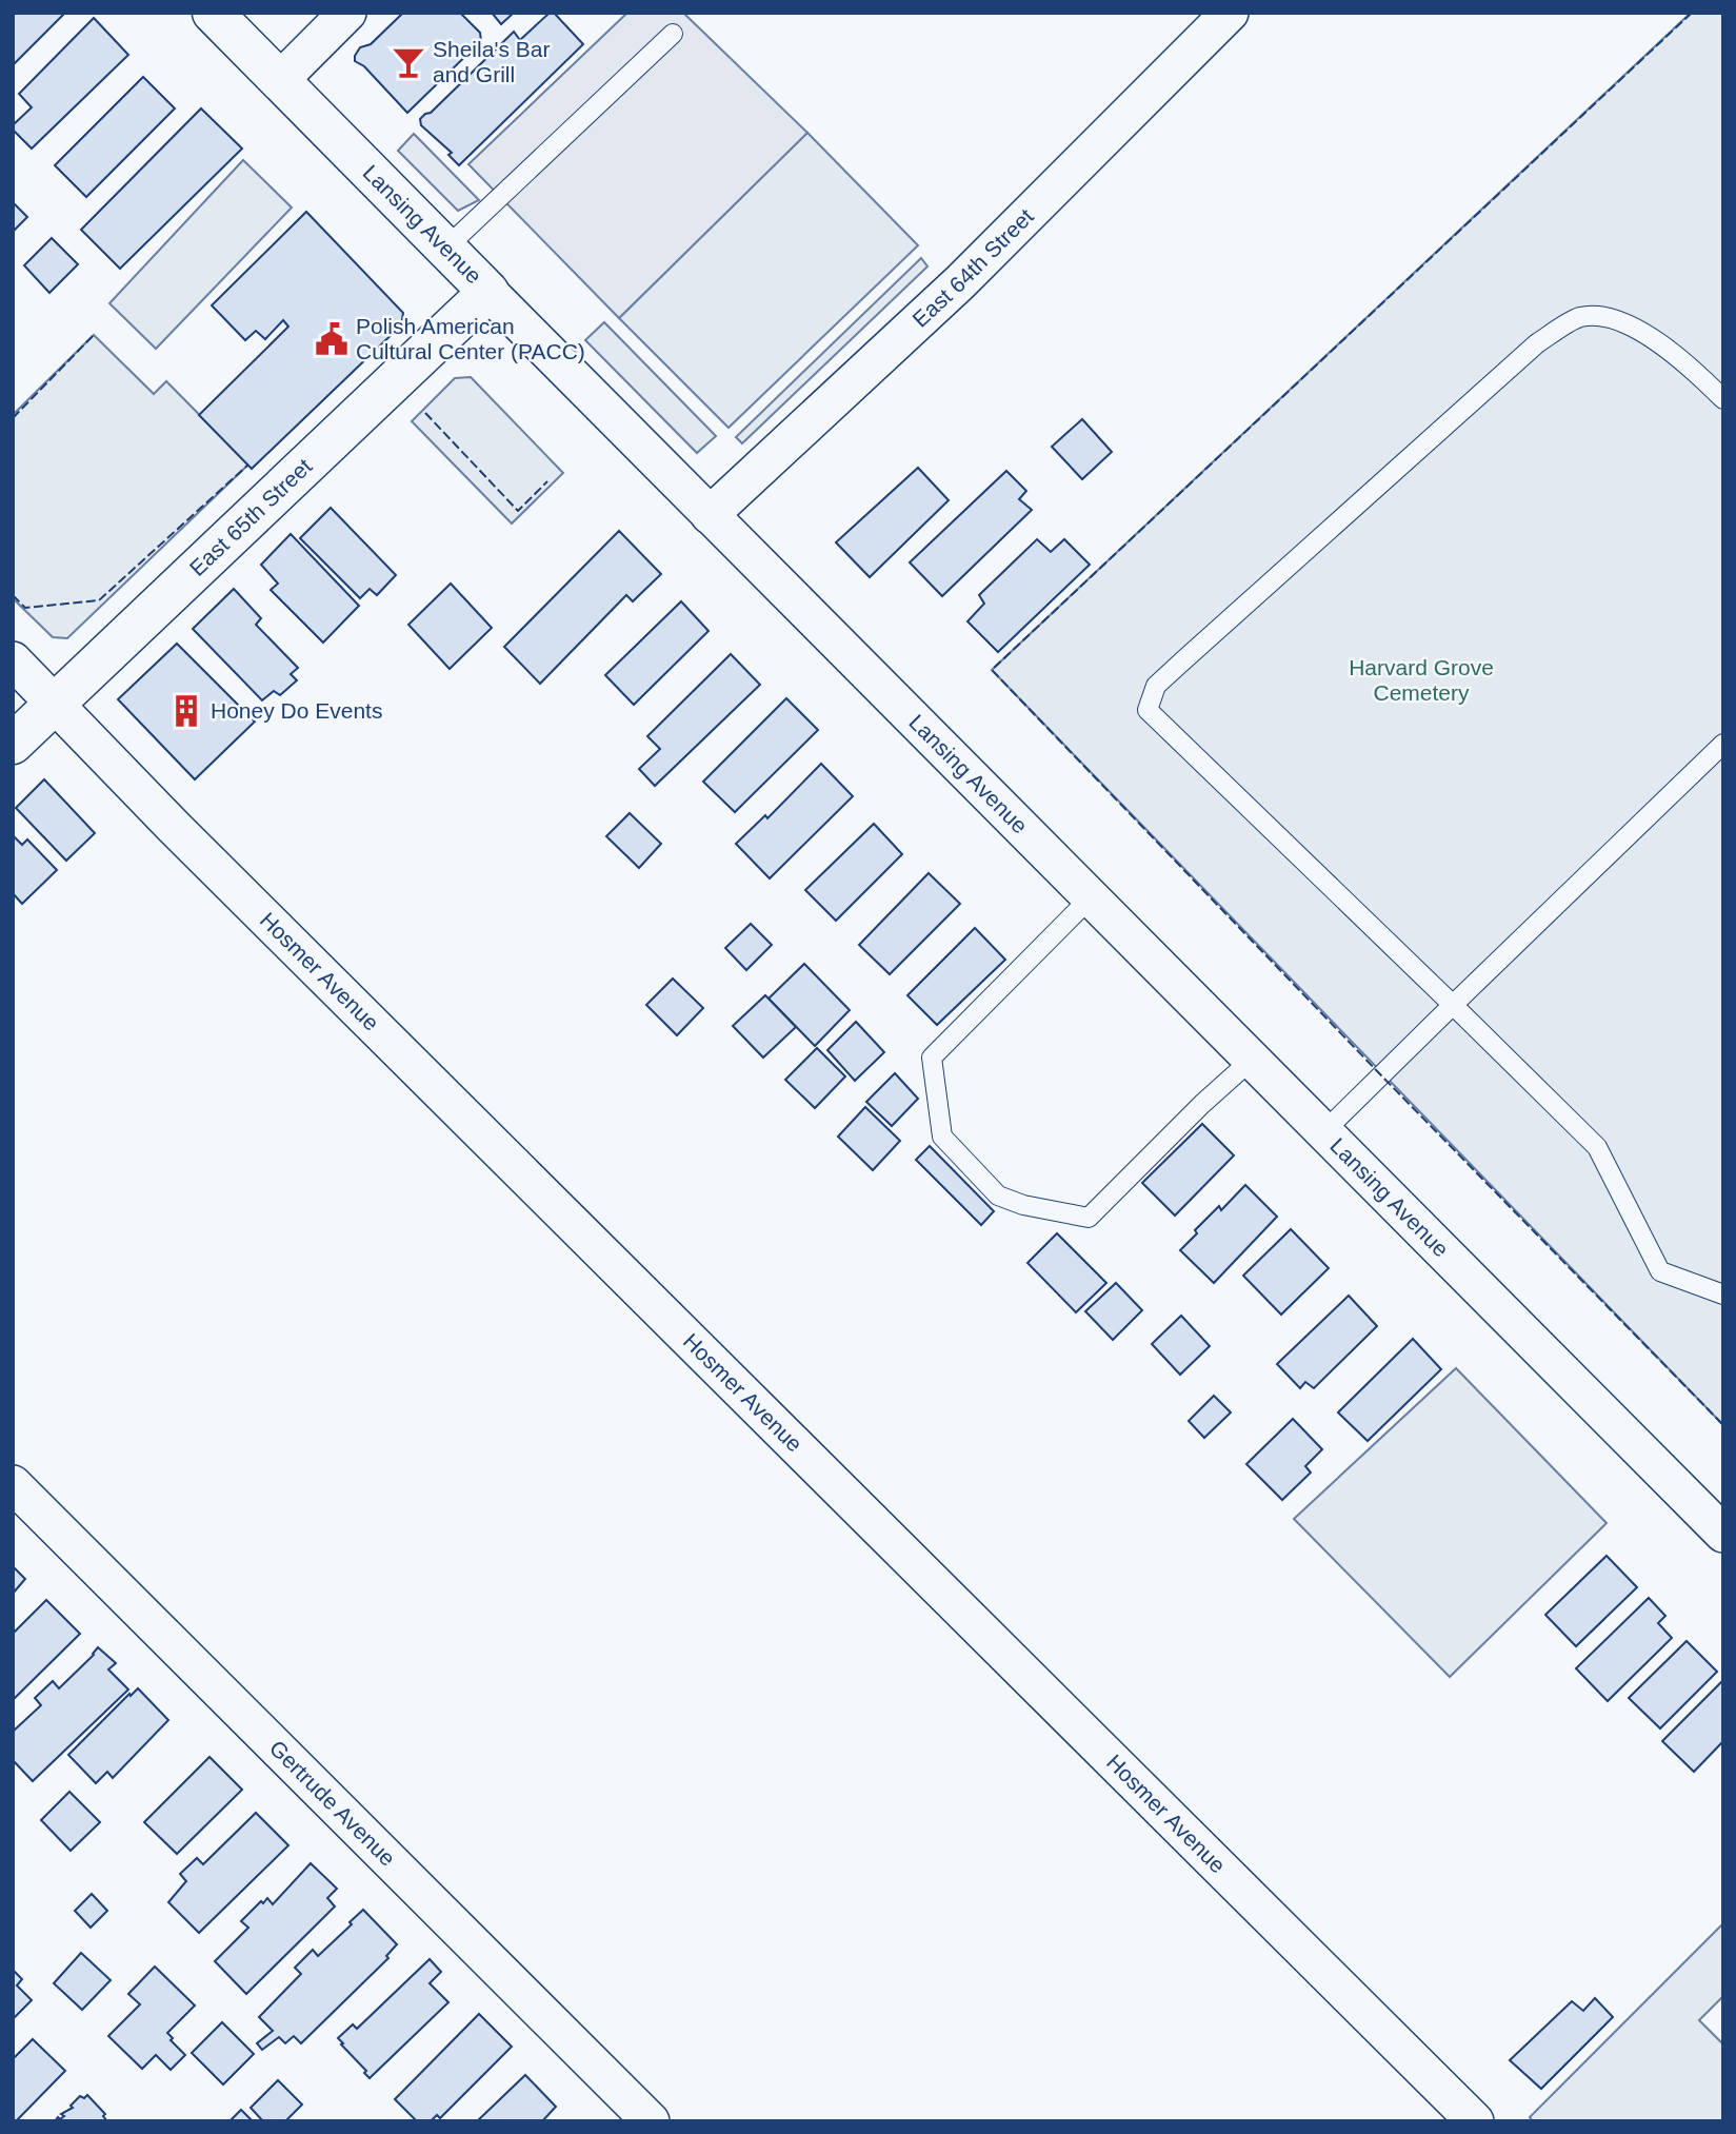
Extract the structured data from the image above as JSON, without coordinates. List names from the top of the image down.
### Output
{
  "streets": {
    "street": [
      "Lansing Avenue",
      "East 64th Street",
      "East 65th Street",
      "Hosmer Avenue",
      "Gertrude Avenue"
    ]
  },
  "crossings": [
    ["Lansing Avenue", "East 64th Street"],
    ["Lansing Avenue", "East 65th Street"],
    ["East 65th Street", "Hosmer Avenue"]
  ],
  "parks": ["Harvard Grove Cemetery"],
  "places": {
    "bar": ["Sheila's Bar and Grill"],
    "public building": ["Polish American Cultural Center (PACC)"],
    "building": ["Honey Do Events"]
  }
}
